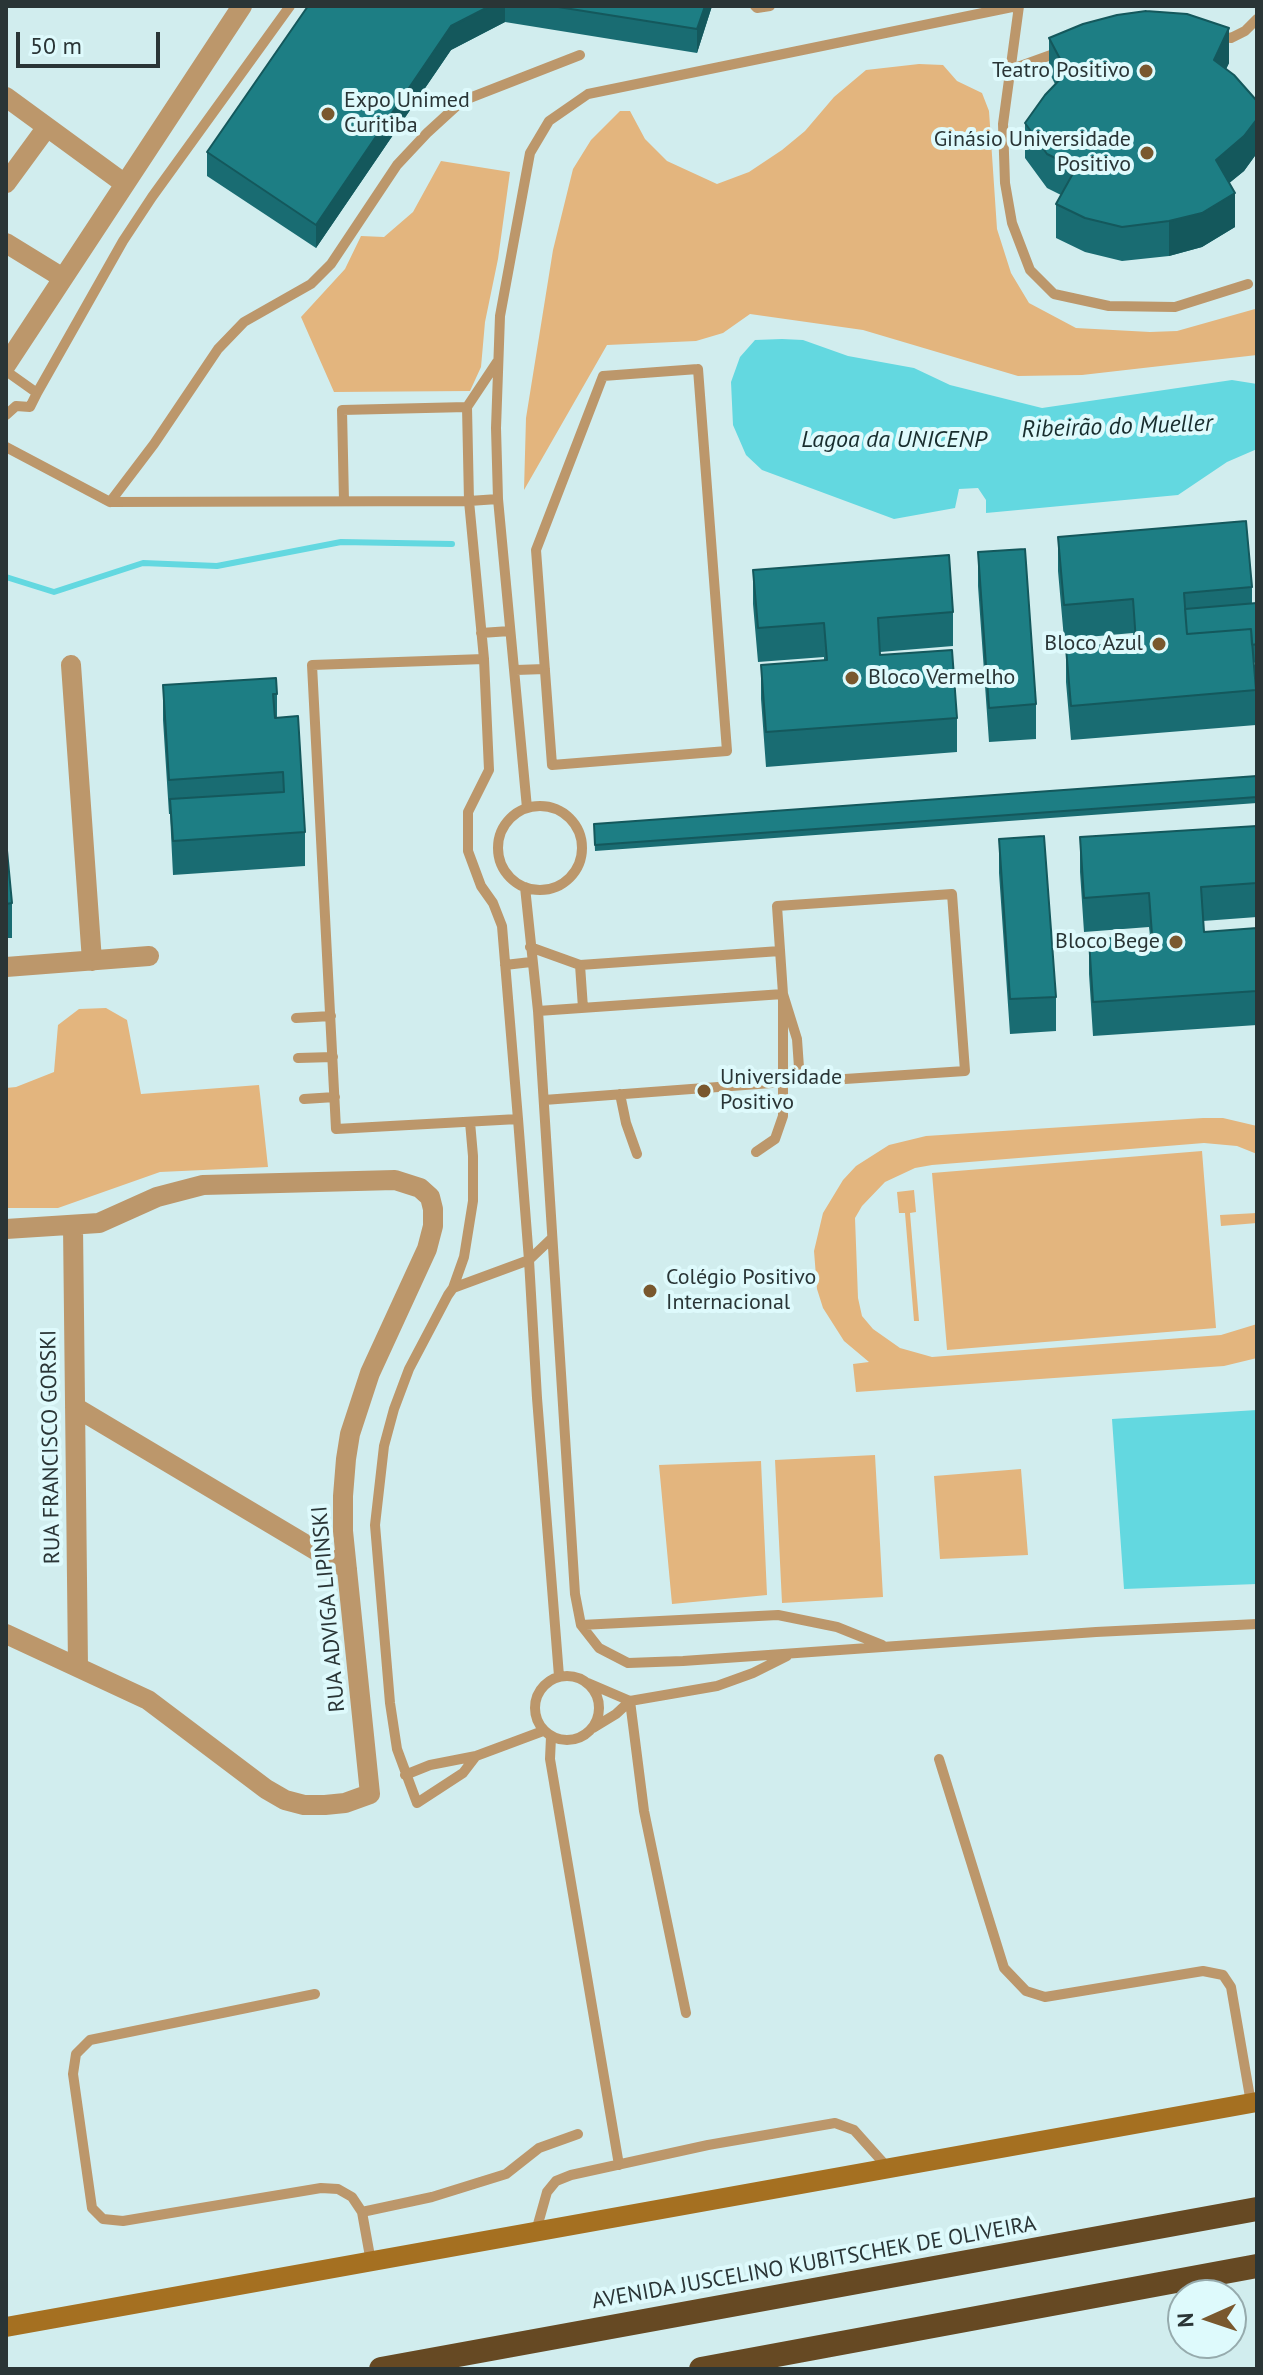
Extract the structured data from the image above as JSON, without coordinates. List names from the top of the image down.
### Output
{
  "streets": {
    "highway": ["AVENIDA JUSCELINO KUBITSCHEK DE OLIVEIRA"],
    "street": ["RUA FRANCISCO GORSKI", "RUA ADVIGA LIPINSKI"]
  },
  "crossings": [
    ["RUA FRANCISCO GORSKI", "RUA ADVIGA LIPINSKI"]
  ],
  "water": ["Ribeirão do Mueller", "Lagoa da UNICENP"],
  "places": [
    "Teatro Positivo",
    "Expo Unimed Curitiba",
    "Ginásio Universidade Positivo",
    "Bloco Azul",
    "Bloco Vermelho",
    "Bloco Bege",
    "Universidade Positivo",
    "Colégio Positivo Internacional"
  ],
  "scale_bar": "50 m",
  "north": "left"
}
